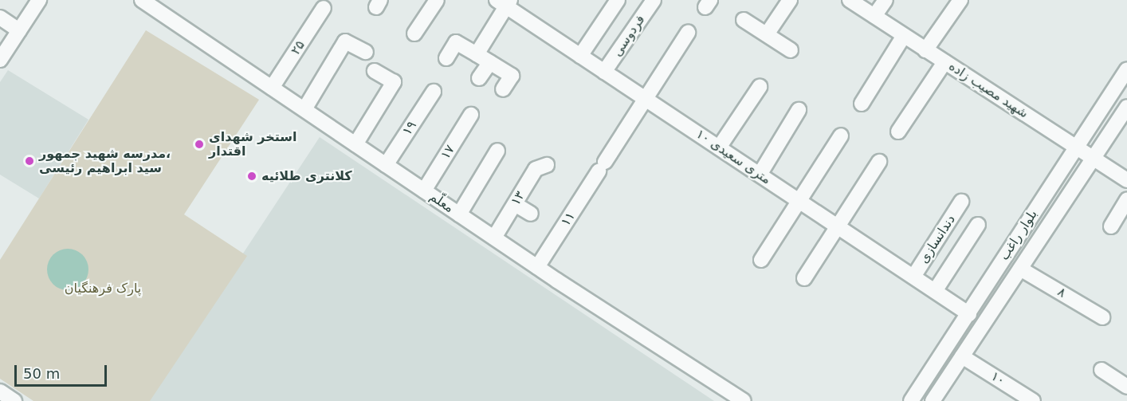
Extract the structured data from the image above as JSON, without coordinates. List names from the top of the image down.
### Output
{
  "streets": {
    "street": [
      "فردوسی",
      "۲۵",
      "شهید مصیب زاده",
      "۱۹",
      "۱۷",
      "۱۰ متری سعیدی",
      "۱۳",
      "معلّم",
      "۱۱",
      "بلوار راغب",
      "دندانسازی",
      "۸",
      "۱۰"
    ]
  },
  "crossings": [
    ["فردوسی", "۱۰ متری سعیدی"],
    ["۲۵", "معلّم"],
    ["شهید مصیب زاده", "بلوار راغب"],
    ["۱۹", "معلّم"],
    ["۱۷", "معلّم"],
    ["۱۰ متری سعیدی", "۱۱"],
    ["۱۰ متری سعیدی", "بلوار راغب"],
    ["۱۰ متری سعیدی", "دندانسازی"],
    ["۱۳", "معلّم"],
    ["معلّم", "۱۱"],
    ["بلوار راغب", "۸"],
    ["بلوار راغب", "۱۰"]
  ],
  "parks": ["پارک فرهنگیان"],
  "places": ["استخر شهدای اقتدار", "مدرسه شهید جمهور، سید ابراهیم رئیسی", "کلانتری طلائیه"],
  "scale_bar": "50 m"
}
